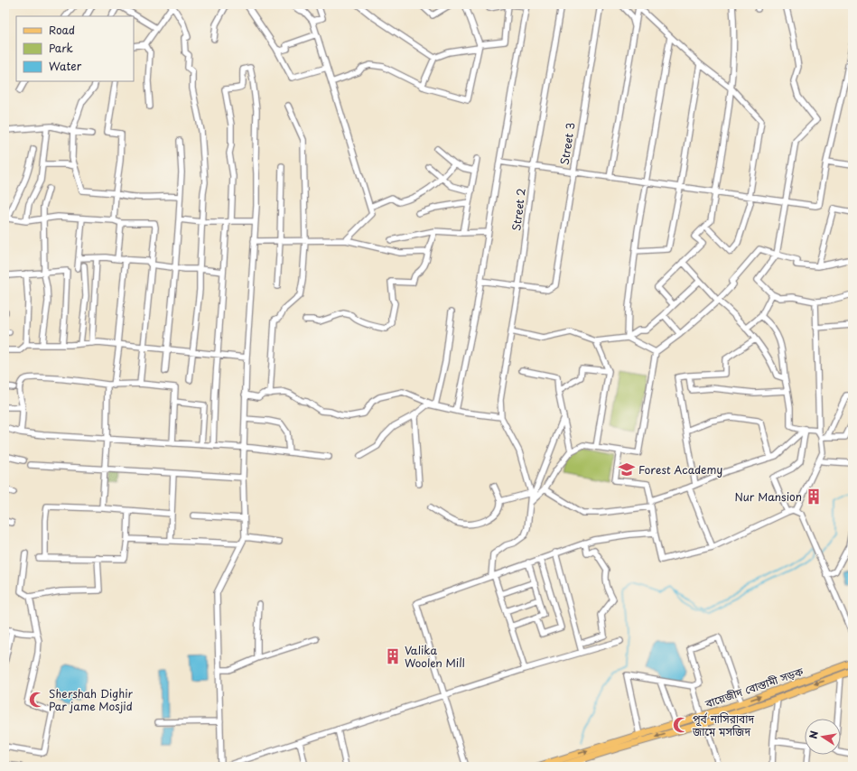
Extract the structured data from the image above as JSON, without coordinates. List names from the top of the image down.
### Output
{
  "streets": {
    "main road": ["বায়েজীদ বোস্তামী সড়ক"],
    "street": ["Street 3", "Street 2"]
  },
  "crossings": [
    ["Street 3", "Street 2"]
  ],
  "places": {
    "school or university": ["Forest Academy"],
    "building": ["Nur Mansion", "Valika Woolen Mill"],
    "mosque": ["Shershah Dighir Par jame Mosjid", "পূর্ব নাসিরাবাদ জামে মসজিদ"]
  },
  "legend": ["Road", "Park", "Water"],
  "north": "left"
}
